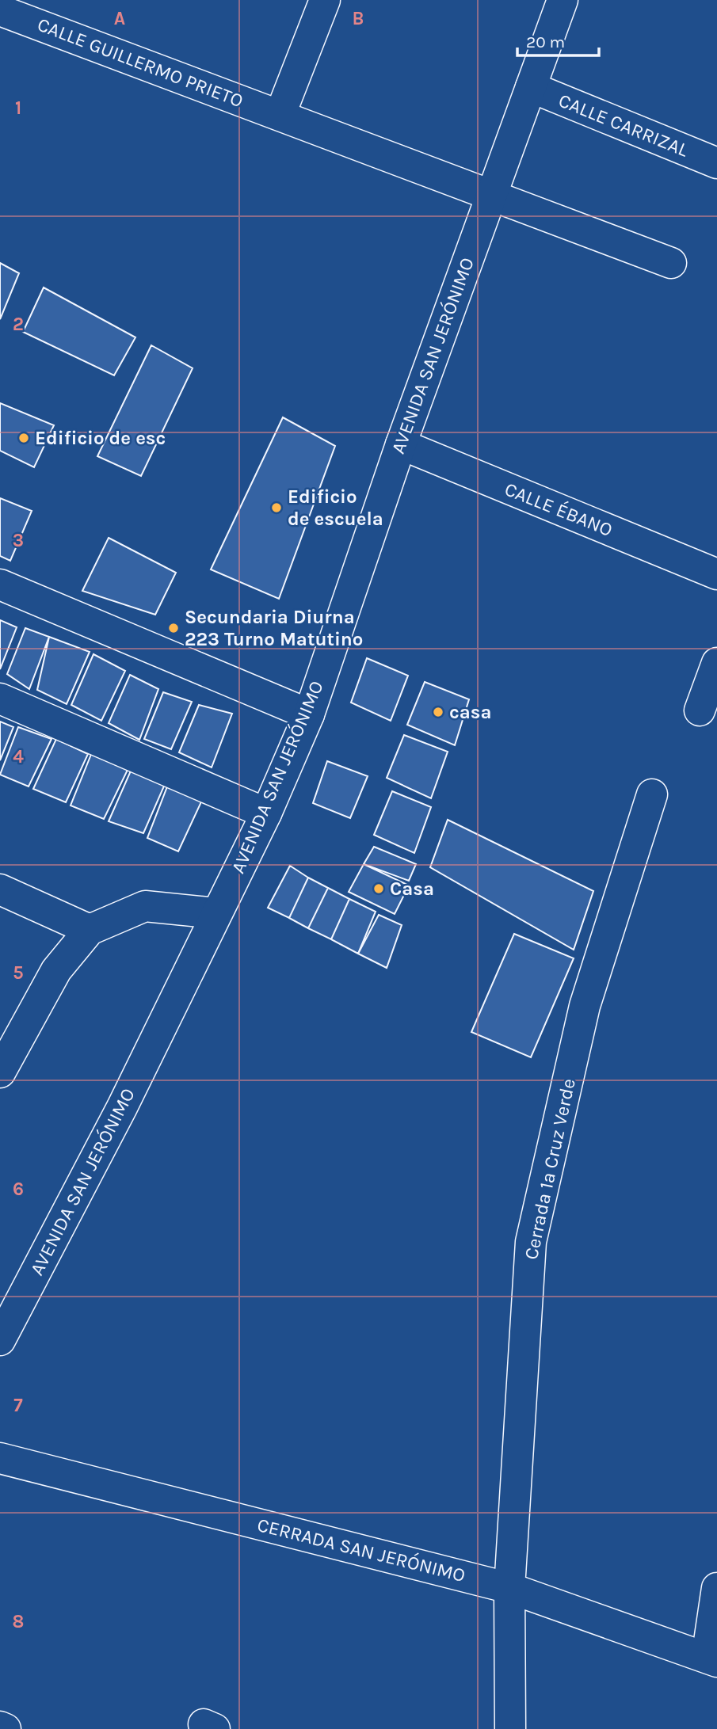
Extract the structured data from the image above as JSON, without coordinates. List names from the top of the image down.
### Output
{
  "streets": {
    "street": [
      "CALLE GUILLERMO PRIETO",
      "CALLE CARRIZAL",
      "AVENIDA SAN JERÓNIMO",
      "CALLE ÉBANO",
      "Cerrada 1ª Cruz Verde",
      "CERRADA SAN JERÓNIMO"
    ]
  },
  "crossings": [
    ["CALLE GUILLERMO PRIETO", "AVENIDA SAN JERÓNIMO"],
    ["CALLE CARRIZAL", "AVENIDA SAN JERÓNIMO"],
    ["AVENIDA SAN JERÓNIMO", "CALLE ÉBANO"],
    ["Cerrada 1ª Cruz Verde", "CERRADA SAN JERÓNIMO"]
  ],
  "places": [
    "Edificio de esc",
    "Edificio de escuela",
    "Secundaria Diurna 223 Turno Matutino",
    "casa",
    "Casa"
  ],
  "scale_bar": "20 m",
  "grid": {
    "columns": ["A", "B"],
    "rows": [
      "1",
      "2",
      "3",
      "4",
      "5",
      "6",
      "7",
      "8"
    ]
  }
}
